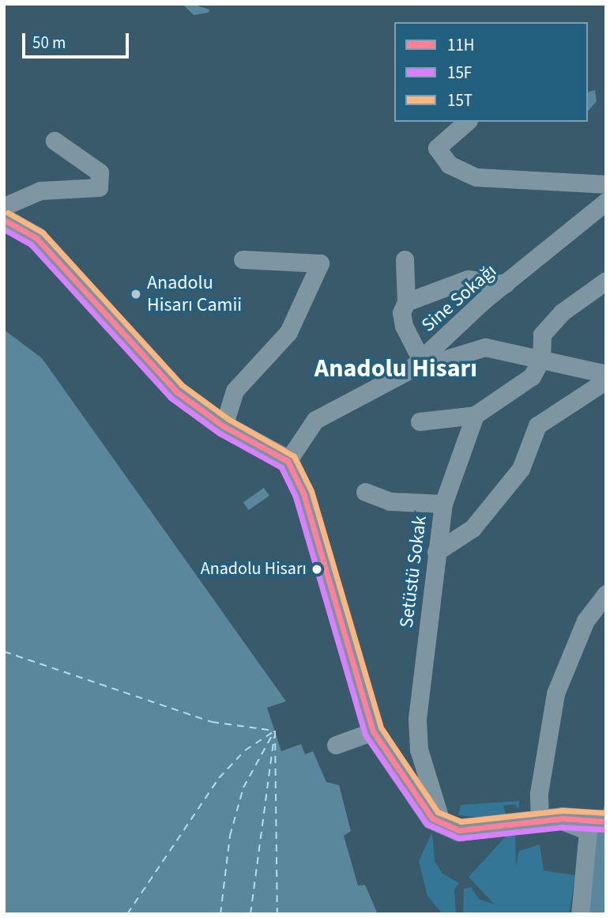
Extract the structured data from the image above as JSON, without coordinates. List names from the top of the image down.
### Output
{
  "streets": {
    "street": ["Sine Sokağı", "Setüstü Sokak"]
  },
  "districts": ["Anadolu Hisarı"],
  "places": ["Anadolu Hisarı Camii", "Anadolu Hisarı"],
  "lines": ["transit line 15T", "transit line 11H", "transit line 15F"],
  "legend": ["11H", "15F", "15T"],
  "scale_bar": "50 m"
}
